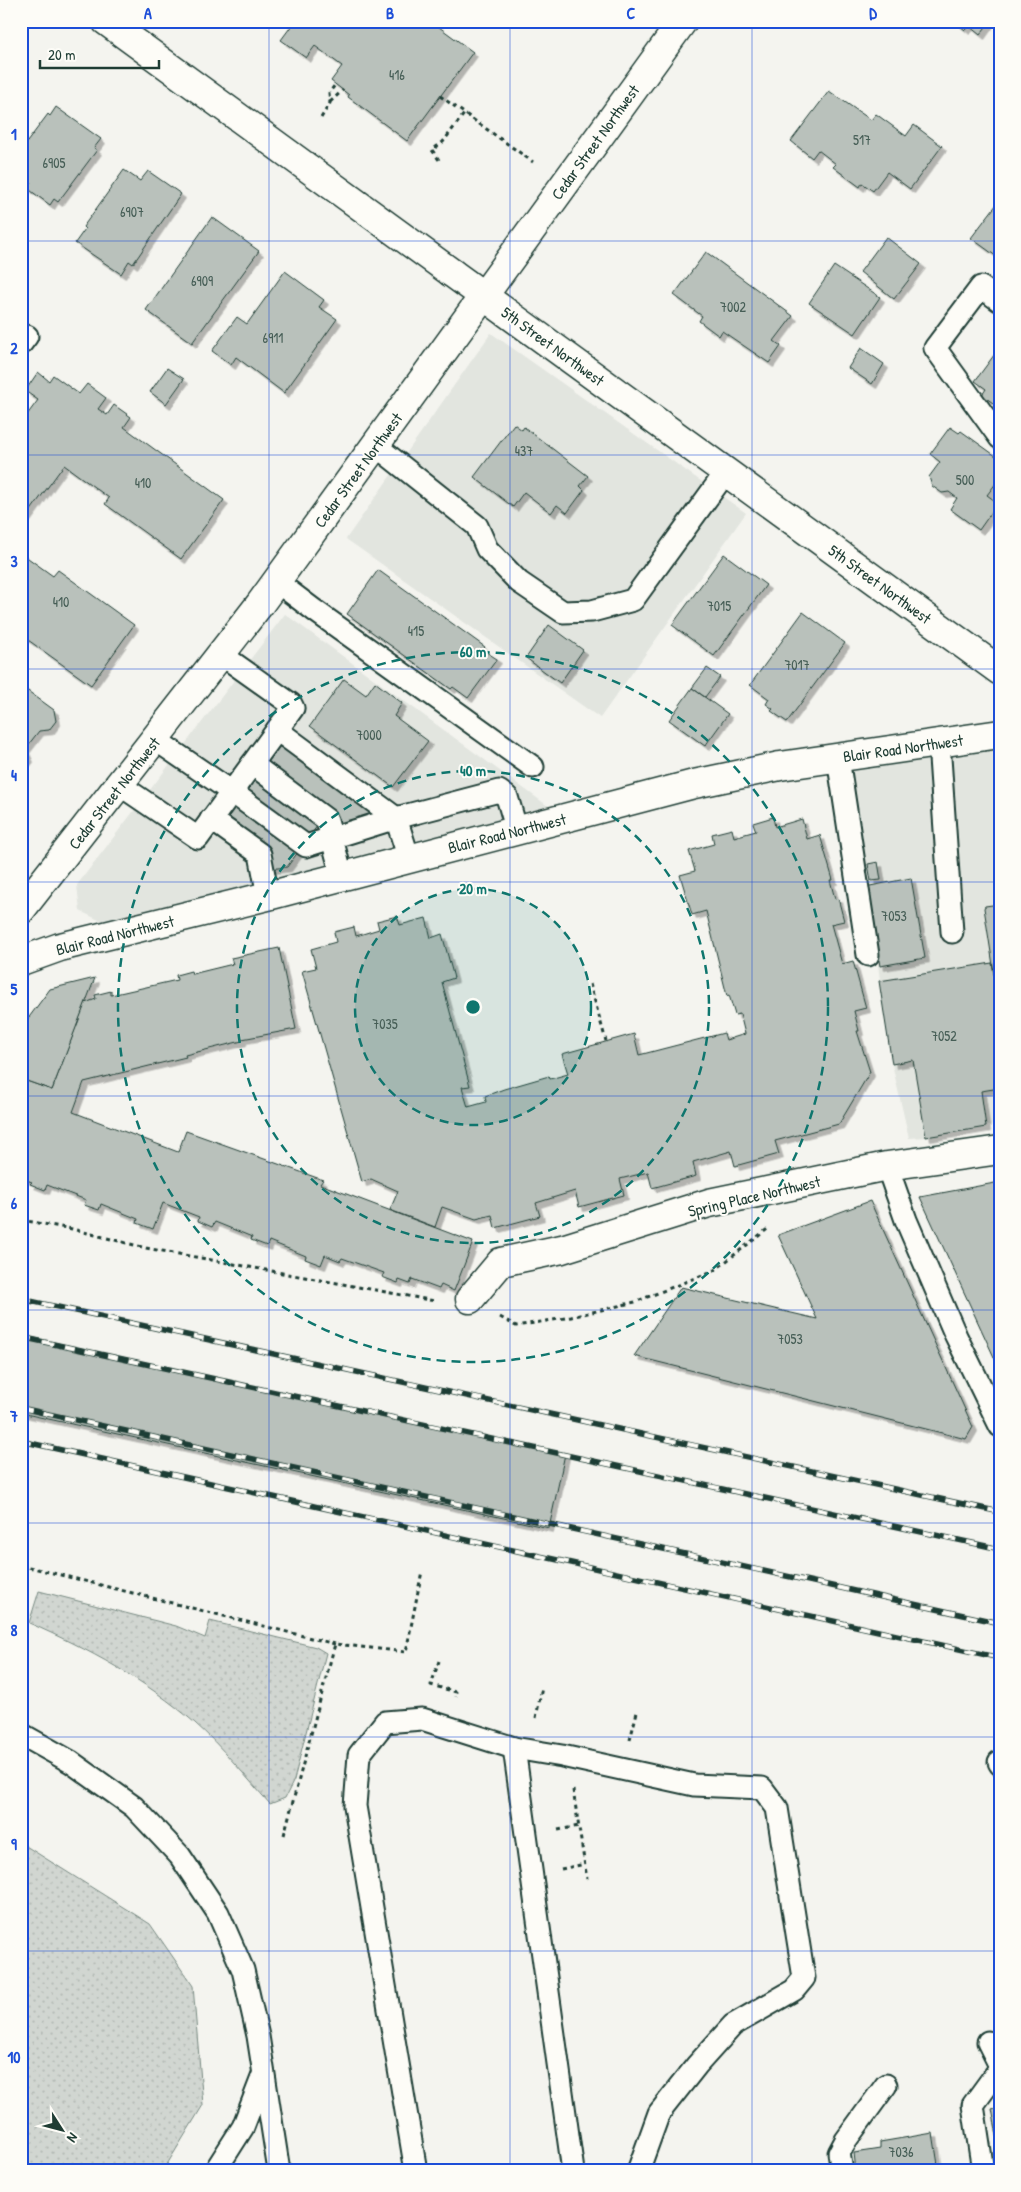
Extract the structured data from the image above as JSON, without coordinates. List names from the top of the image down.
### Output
{
  "streets": {
    "street": [
      "Cedar Street Northwest",
      "5th Street Northwest",
      "Blair Road Northwest",
      "Spring Place Northwest"
    ]
  },
  "crossings": [
    ["Cedar Street Northwest", "5th Street Northwest"]
  ],
  "house_numbers": [
    "416",
    "517",
    "6905",
    "6907",
    "6909",
    "7002",
    "6911",
    "437",
    "500",
    "410",
    "410",
    "7015",
    "415",
    "7017",
    "7000",
    "7053",
    "7035",
    "7052",
    "7053",
    "7036"
  ],
  "scale_bar": "20 m",
  "north": "bottom right",
  "grid": {
    "columns": [
      "A",
      "B",
      "C",
      "D"
    ],
    "rows": [
      "1",
      "2",
      "3",
      "4",
      "5",
      "6",
      "7",
      "8",
      "9",
      "10"
    ]
  },
  "rings": ["60 m", "40 m", "20 m"]
}
